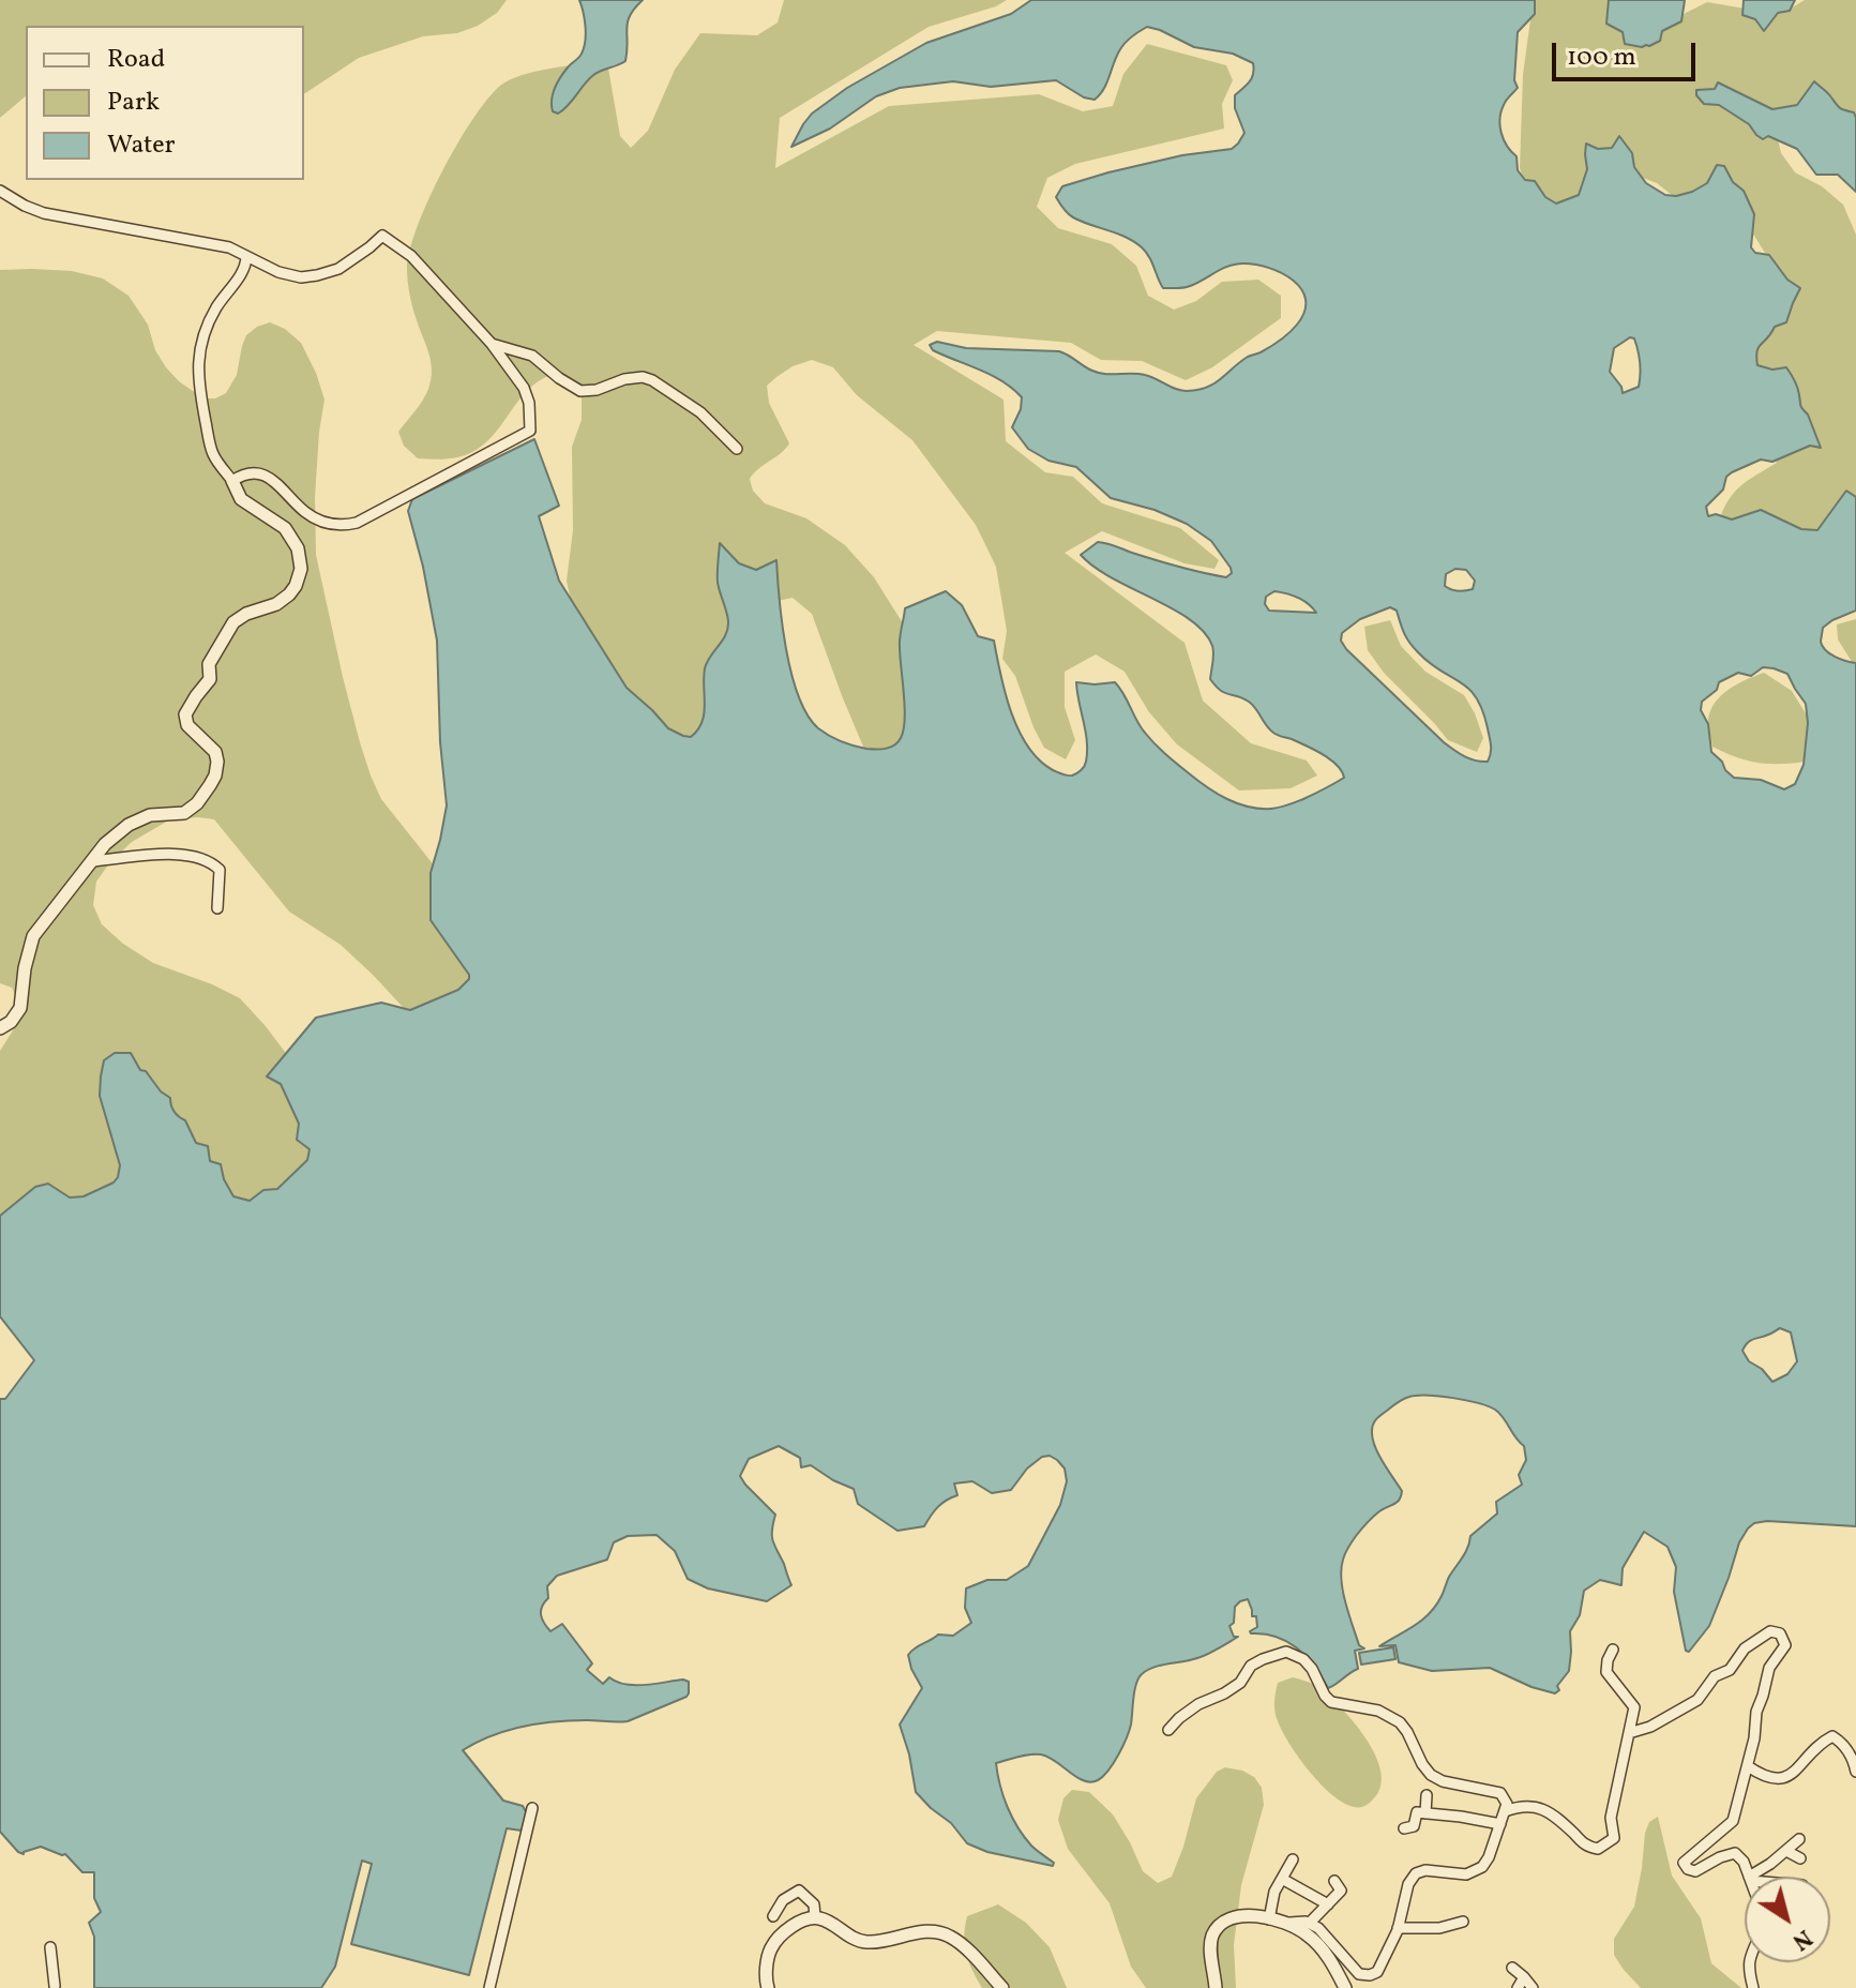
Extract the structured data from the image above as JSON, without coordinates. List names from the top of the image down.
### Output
{
  "legend": ["Road", "Park", "Water"],
  "scale_bar": "100 m",
  "north": "bottom right"
}
